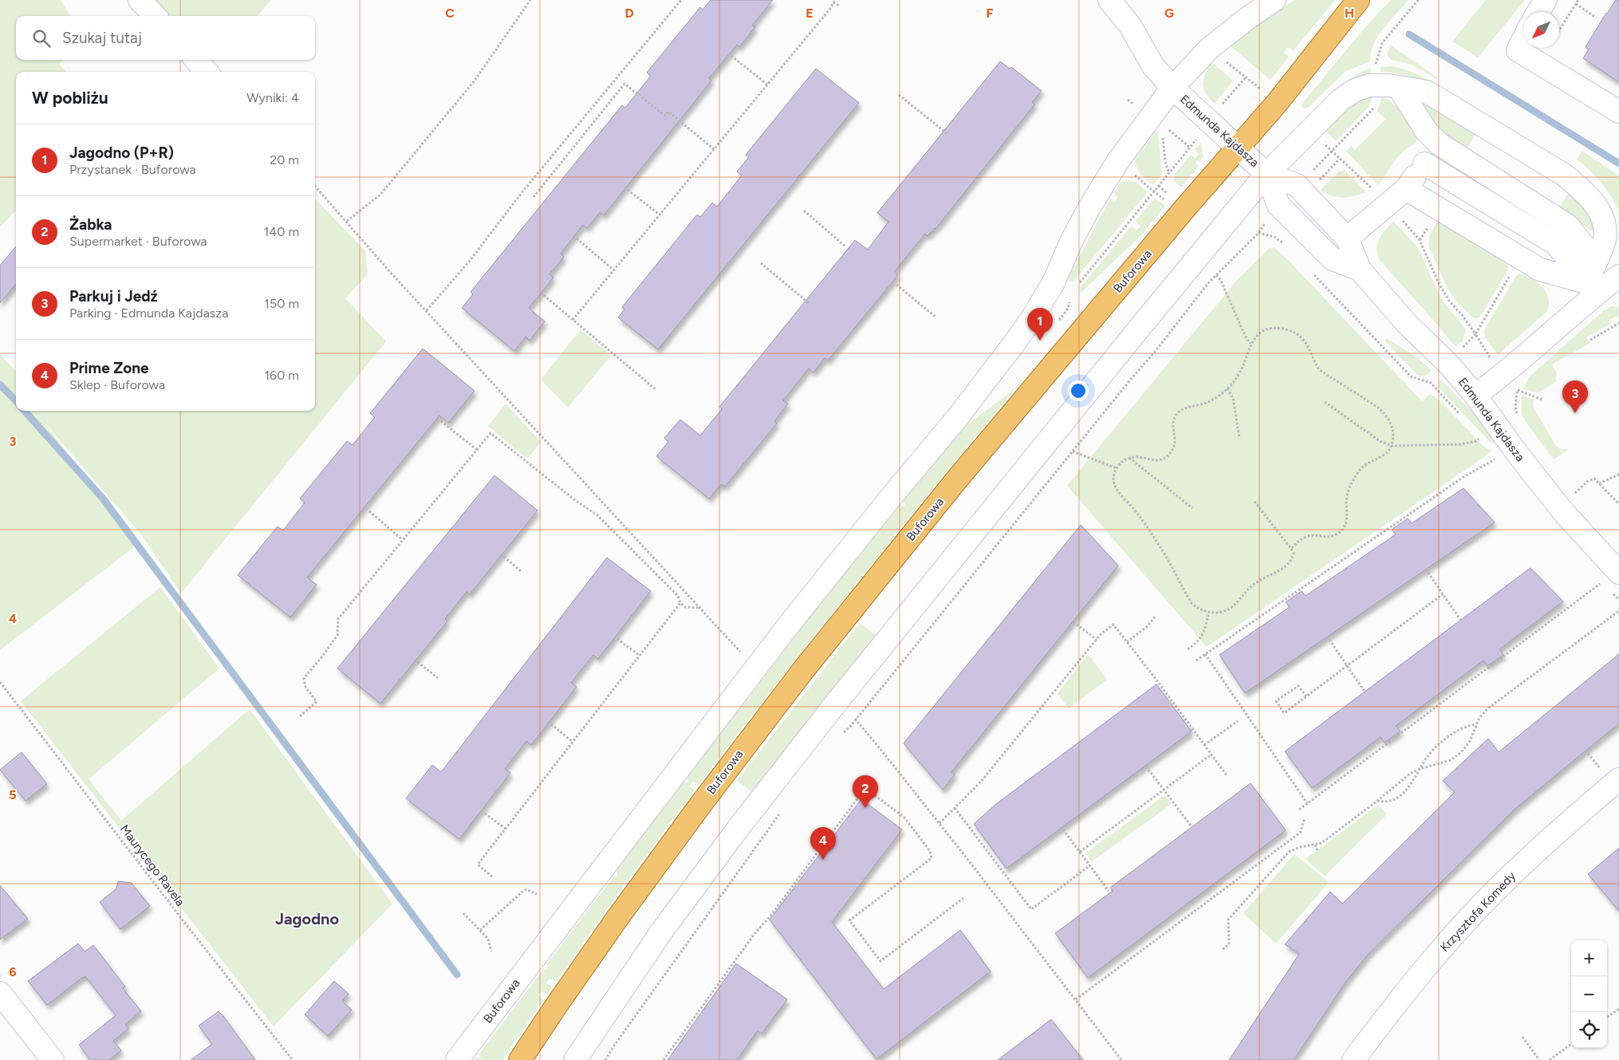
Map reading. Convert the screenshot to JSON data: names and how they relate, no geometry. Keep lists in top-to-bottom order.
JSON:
{
  "streets": {
    "main road": ["Buforowa"],
    "street": ["Edmunda Kajdasza", "Krzysztofa Komedy"],
    "path": ["Maurycego Ravela"]
  },
  "crossings": [
    ["Edmunda Kajdasza", "Buforowa"]
  ],
  "districts": ["Jagodno"],
  "north": "bottom left",
  "page": {
    "search": "Szukaj tutaj",
    "heading": ["W pobliżu", "Wyniki: 4"],
    "list": [
      {
        "mark": "1",
        "name": "Jagodno (P+R)",
        "note": "Przystanek · Buforowa",
        "value": "20 m"
      },
      {
        "mark": "2",
        "name": "Żabka",
        "note": "Supermarket · Buforowa",
        "value": "140 m"
      },
      {
        "mark": "3",
        "name": "Parkuj i Jedź",
        "note": "Parking · Edmunda Kajdasza",
        "value": "150 m"
      },
      {
        "mark": "4",
        "name": "Prime Zone",
        "note": "Sklep · Buforowa",
        "value": "160 m"
      }
    ],
    "pins": [
      "1",
      "3",
      "2",
      "4"
    ],
    "map_buttons": ["+", "−"]
  },
  "grid": {
    "columns": [
      "C",
      "D",
      "E",
      "F",
      "G",
      "H"
    ],
    "rows": [
      "3",
      "4",
      "5",
      "6"
    ]
  }
}
